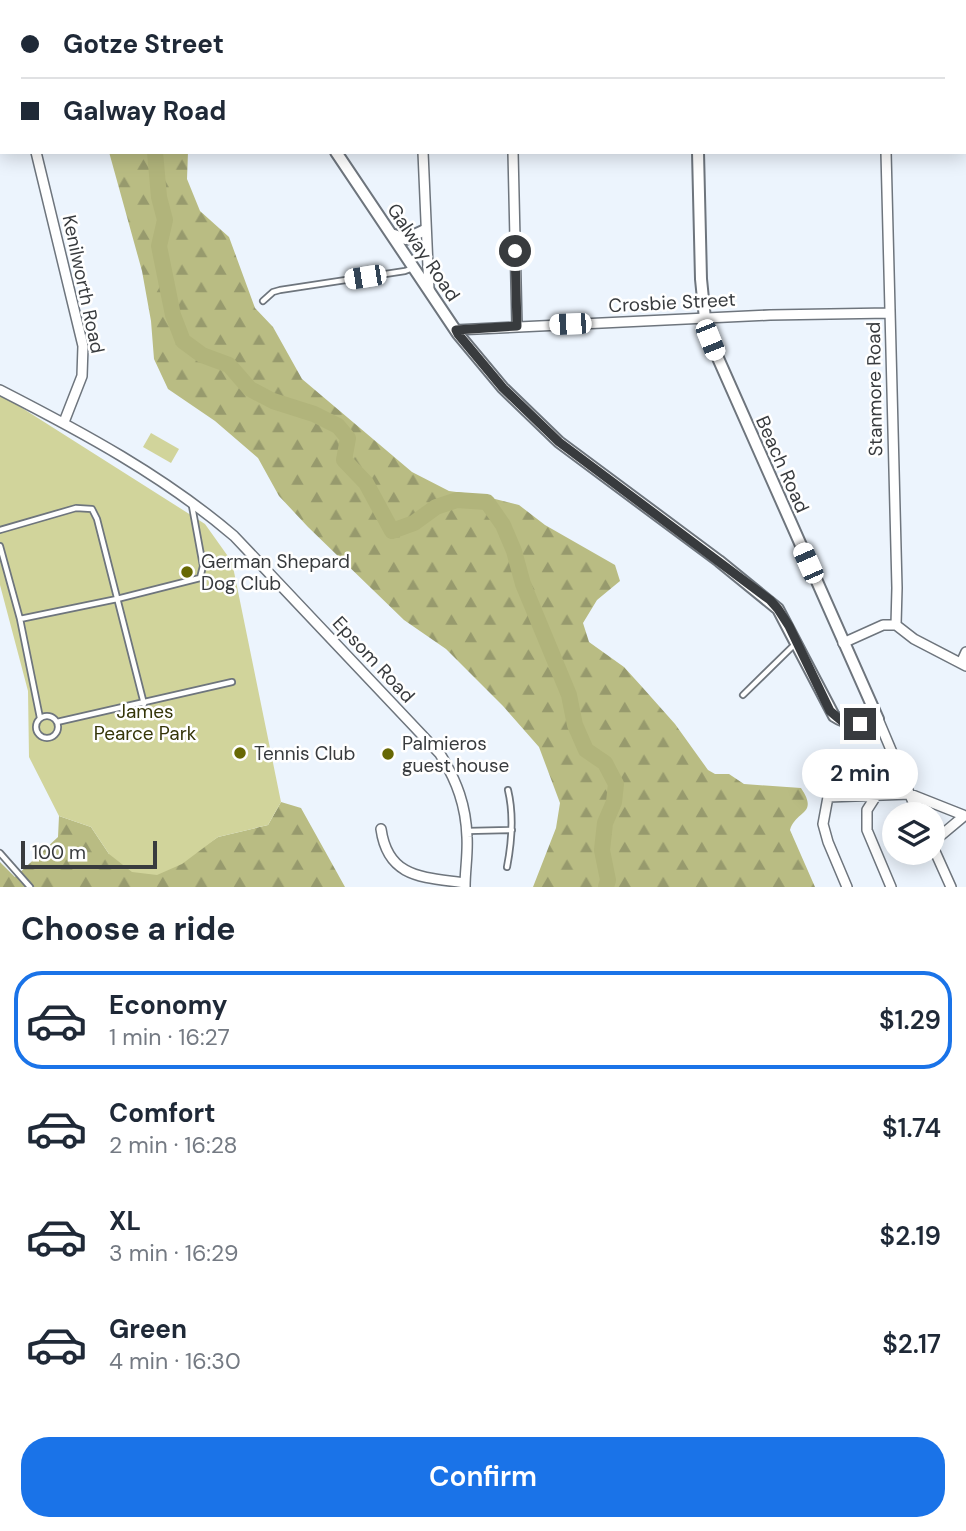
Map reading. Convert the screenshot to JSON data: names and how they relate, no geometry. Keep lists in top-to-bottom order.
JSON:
{
  "streets": {
    "street": [
      "Galway Road",
      "Kenilworth Road",
      "Crosbie Street",
      "Stanmore Road",
      "Beach Road",
      "Epsom Road"
    ]
  },
  "crossings": [
    ["Galway Road", "Crosbie Street"],
    ["Galway Road", "Beach Road"],
    ["Kenilworth Road", "Epsom Road"],
    ["Crosbie Street", "Stanmore Road"],
    ["Crosbie Street", "Beach Road"]
  ],
  "parks": ["James Pearce Park"],
  "places": ["German Shepard Dog Club", "Tennis Club", "Palmieros guest house"],
  "scale_bar": "100 m",
  "page": {
    "banner": ["Gotze Street", "Galway Road"],
    "bubble": "2 min",
    "scale": "100 m",
    "heading": "Choose a ride",
    "list": [
      {
        "name": "Economy",
        "note": "1 min · 16:27",
        "value": "$1.29"
      },
      {
        "name": "Comfort",
        "note": "2 min · 16:28",
        "value": "$1.74"
      },
      {
        "name": "XL",
        "note": "3 min · 16:29",
        "value": "$2.19"
      },
      {
        "name": "Green",
        "note": "4 min · 16:30",
        "value": "$2.17"
      }
    ],
    "buttons": "Confirm"
  }
}
